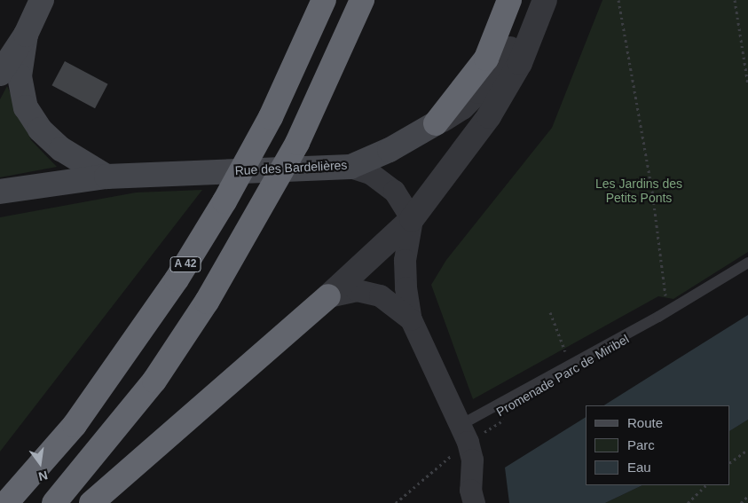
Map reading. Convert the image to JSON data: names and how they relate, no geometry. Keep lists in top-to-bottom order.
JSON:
{
  "streets": {
    "highway": ["A 42"],
    "main road": ["Rue des Bardelières"],
    "path": ["Promenade Parc de Miribel"]
  },
  "parks": ["Les Jardins des Petits Ponts"],
  "legend": ["Route", "Parc", "Eau"],
  "north": "bottom"
}
